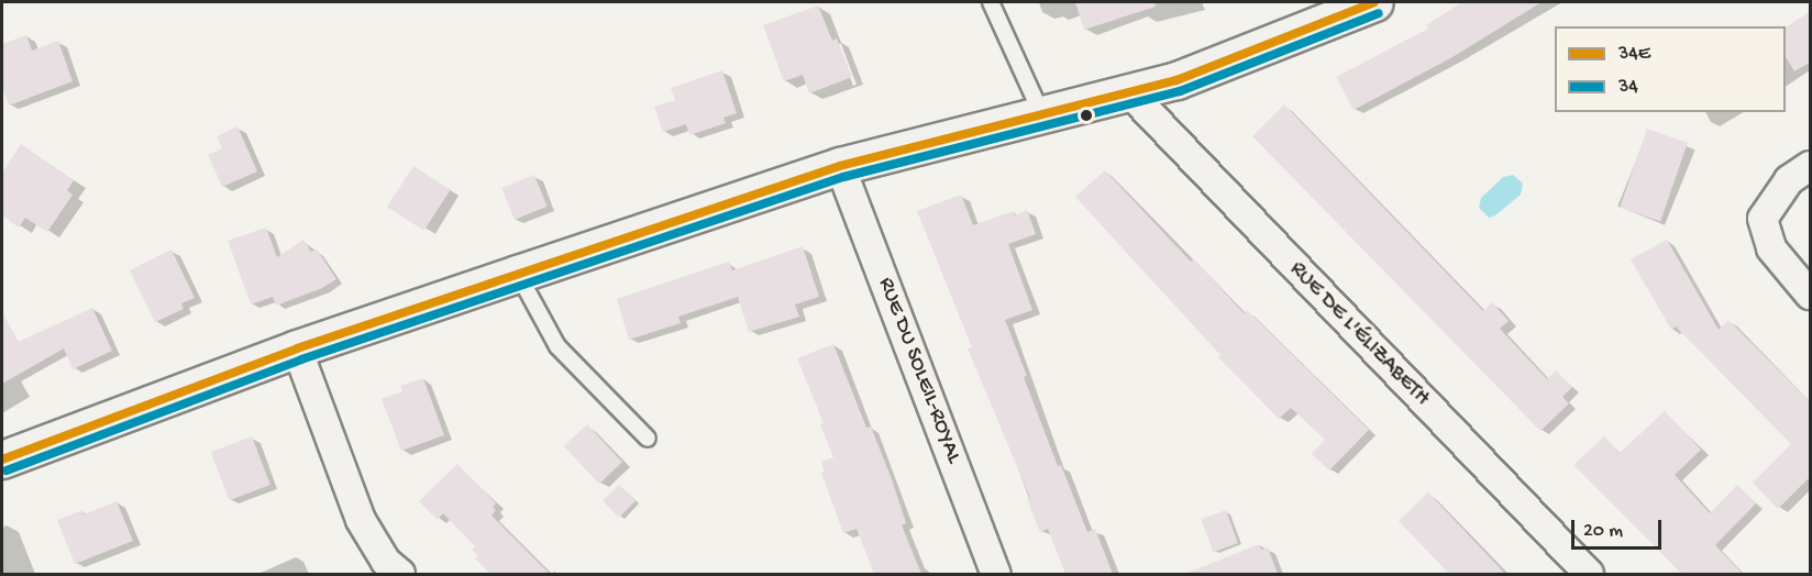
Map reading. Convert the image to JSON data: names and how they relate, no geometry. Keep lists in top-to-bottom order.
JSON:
{
  "streets": {
    "street": ["RUE DE L'ÉLIZABETH", "RUE DU SOLEIL-ROYAL"]
  },
  "lines": ["transit line 34E", "transit line 34"],
  "legend": ["34E", "34"],
  "scale_bar": "20 m"
}
